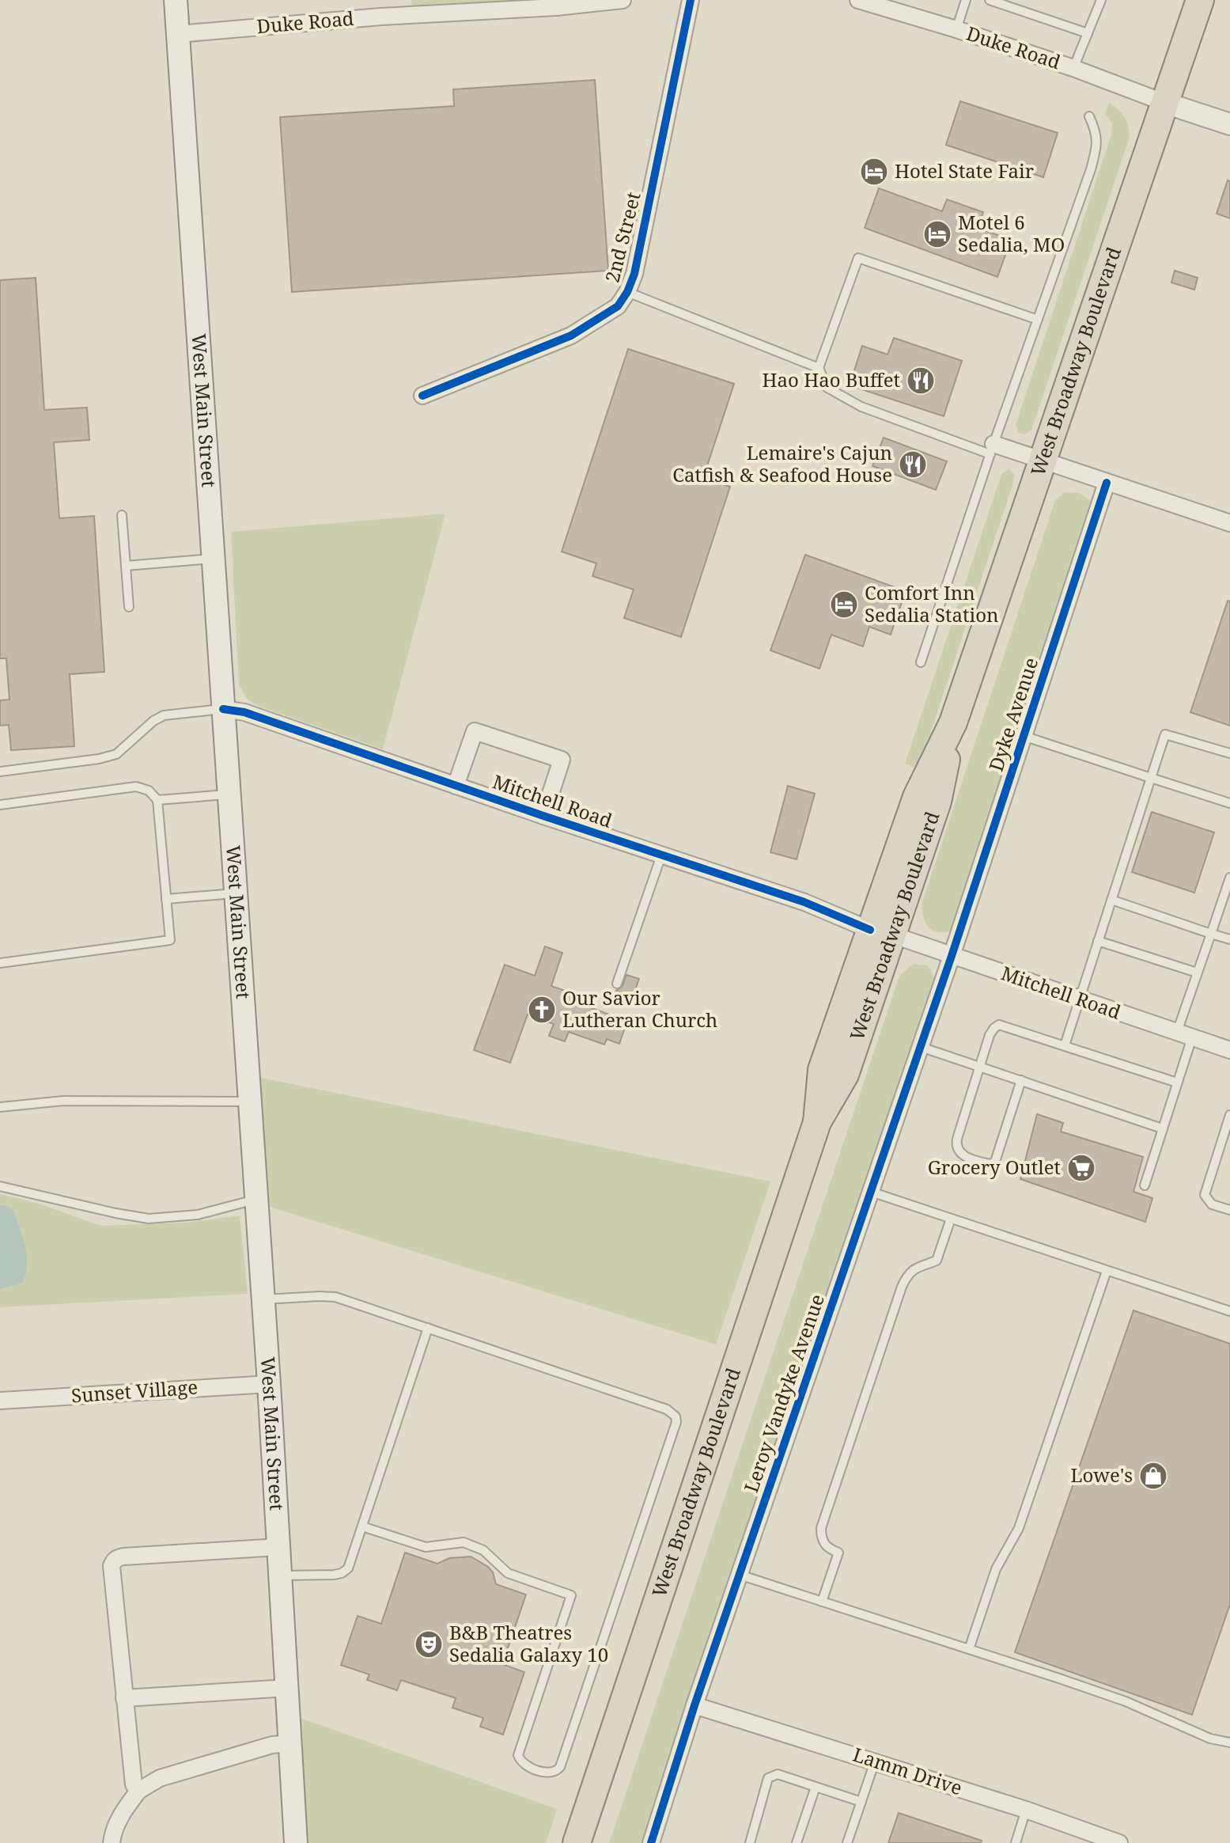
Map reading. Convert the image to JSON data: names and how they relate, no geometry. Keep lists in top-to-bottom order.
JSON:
{
  "streets": {
    "highway": ["West Broadway Boulevard"],
    "main road": ["West Main Street"],
    "street": [
      "Duke Road",
      "2nd Street",
      "Dyke Avenue",
      "Mitchell Road",
      "Sunset Village",
      "Leroy Vandyke Avenue",
      "Lamm Drive"
    ]
  },
  "crossings": [
    ["Duke Road", "West Broadway Boulevard"],
    ["Duke Road", "West Main Street"],
    ["West Broadway Boulevard", "Mitchell Road"],
    ["West Main Street", "Mitchell Road"],
    ["West Main Street", "Sunset Village"],
    ["Dyke Avenue", "Mitchell Road"],
    ["Dyke Avenue", "Leroy Vandyke Avenue"],
    ["Mitchell Road", "Leroy Vandyke Avenue"],
    ["Leroy Vandyke Avenue", "Lamm Drive"]
  ],
  "places": {
    "hotel": ["Hotel State Fair", "Motel 6 Sedalia, MO", "Comfort Inn Sedalia Station"],
    "restaurant": ["Hao Hao Buffet", "Lemaire's Cajun Catfish & Seafood House"],
    "church": ["Our Savior Lutheran Church"],
    "supermarket": ["Grocery Outlet"],
    "shop": ["Lowe's"],
    "theatre": ["B&B Theatres Sedalia Galaxy 10"]
  }
}
